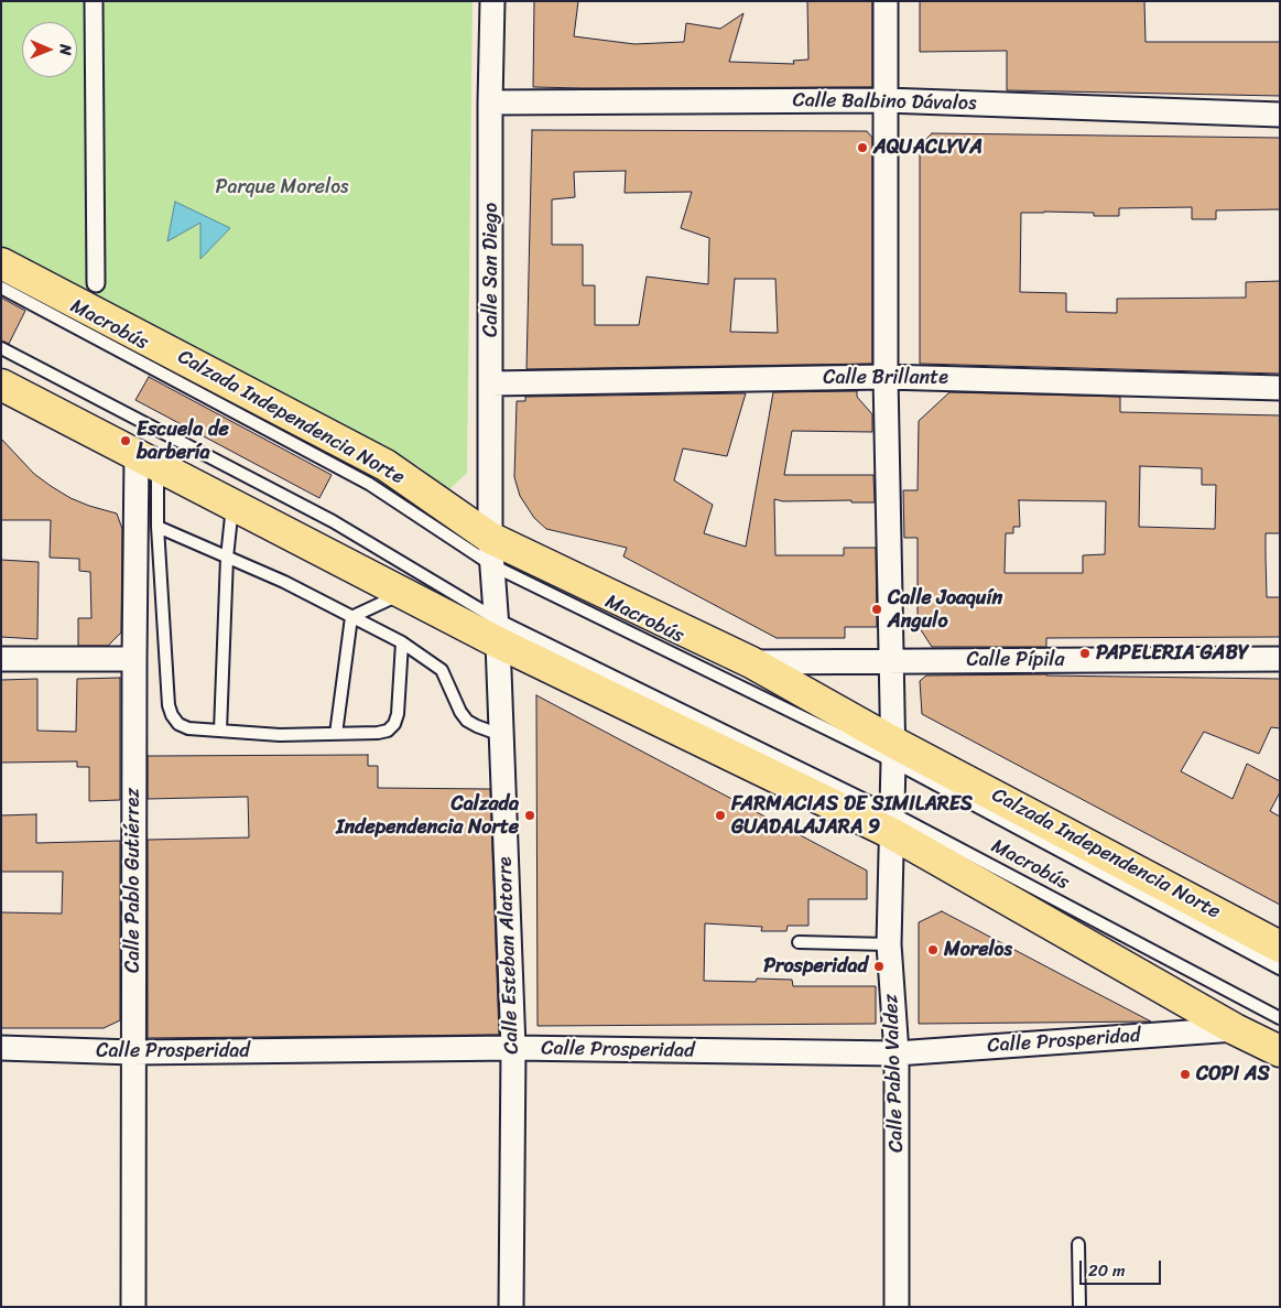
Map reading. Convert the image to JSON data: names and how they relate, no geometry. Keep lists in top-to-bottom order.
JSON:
{
  "streets": {
    "main road": ["Calzada Independencia Norte"],
    "street": [
      "Calle Balbino Dávalos",
      "Calle San Diego",
      "Calle Brillante",
      "Calle Pípila",
      "Calle Pablo Gutiérrez",
      "Calle Esteban Alatorre",
      "Calle Prosperidad",
      "Calle Pablo Valdez"
    ],
    "lane": ["Macrobús"]
  },
  "crossings": [
    ["Calle Balbino Dávalos", "Calle San Diego"],
    ["Calle San Diego", "Macrobús"],
    ["Calle San Diego", "Calle Brillante"],
    ["Calle San Diego", "Calzada Independencia Norte"],
    ["Calle San Diego", "Calle Esteban Alatorre"],
    ["Macrobús", "Calzada Independencia Norte"],
    ["Macrobús", "Calle Esteban Alatorre"],
    ["Macrobús", "Calle Pablo Valdez"],
    ["Calzada Independencia Norte", "Calle Pípila"],
    ["Calzada Independencia Norte", "Calle Esteban Alatorre"],
    ["Calzada Independencia Norte", "Calle Pablo Valdez"],
    ["Calle Pablo Gutiérrez", "Calle Prosperidad"],
    ["Calle Esteban Alatorre", "Calle Prosperidad"],
    ["Calle Prosperidad", "Calle Pablo Valdez"]
  ],
  "parks": ["Parque Morelos"],
  "places": [
    "AQUACLYVA",
    "Escuela de barbería",
    "Calle Joaquín Angulo",
    "PAPELERIA GABY",
    "Calzada Independencia Norte",
    "FARMACIAS DE SIMILARES GUADALAJARA 9",
    "Morelos",
    "Prosperidad",
    "COPI AS"
  ],
  "scale_bar": "20 m",
  "north": "right"
}
